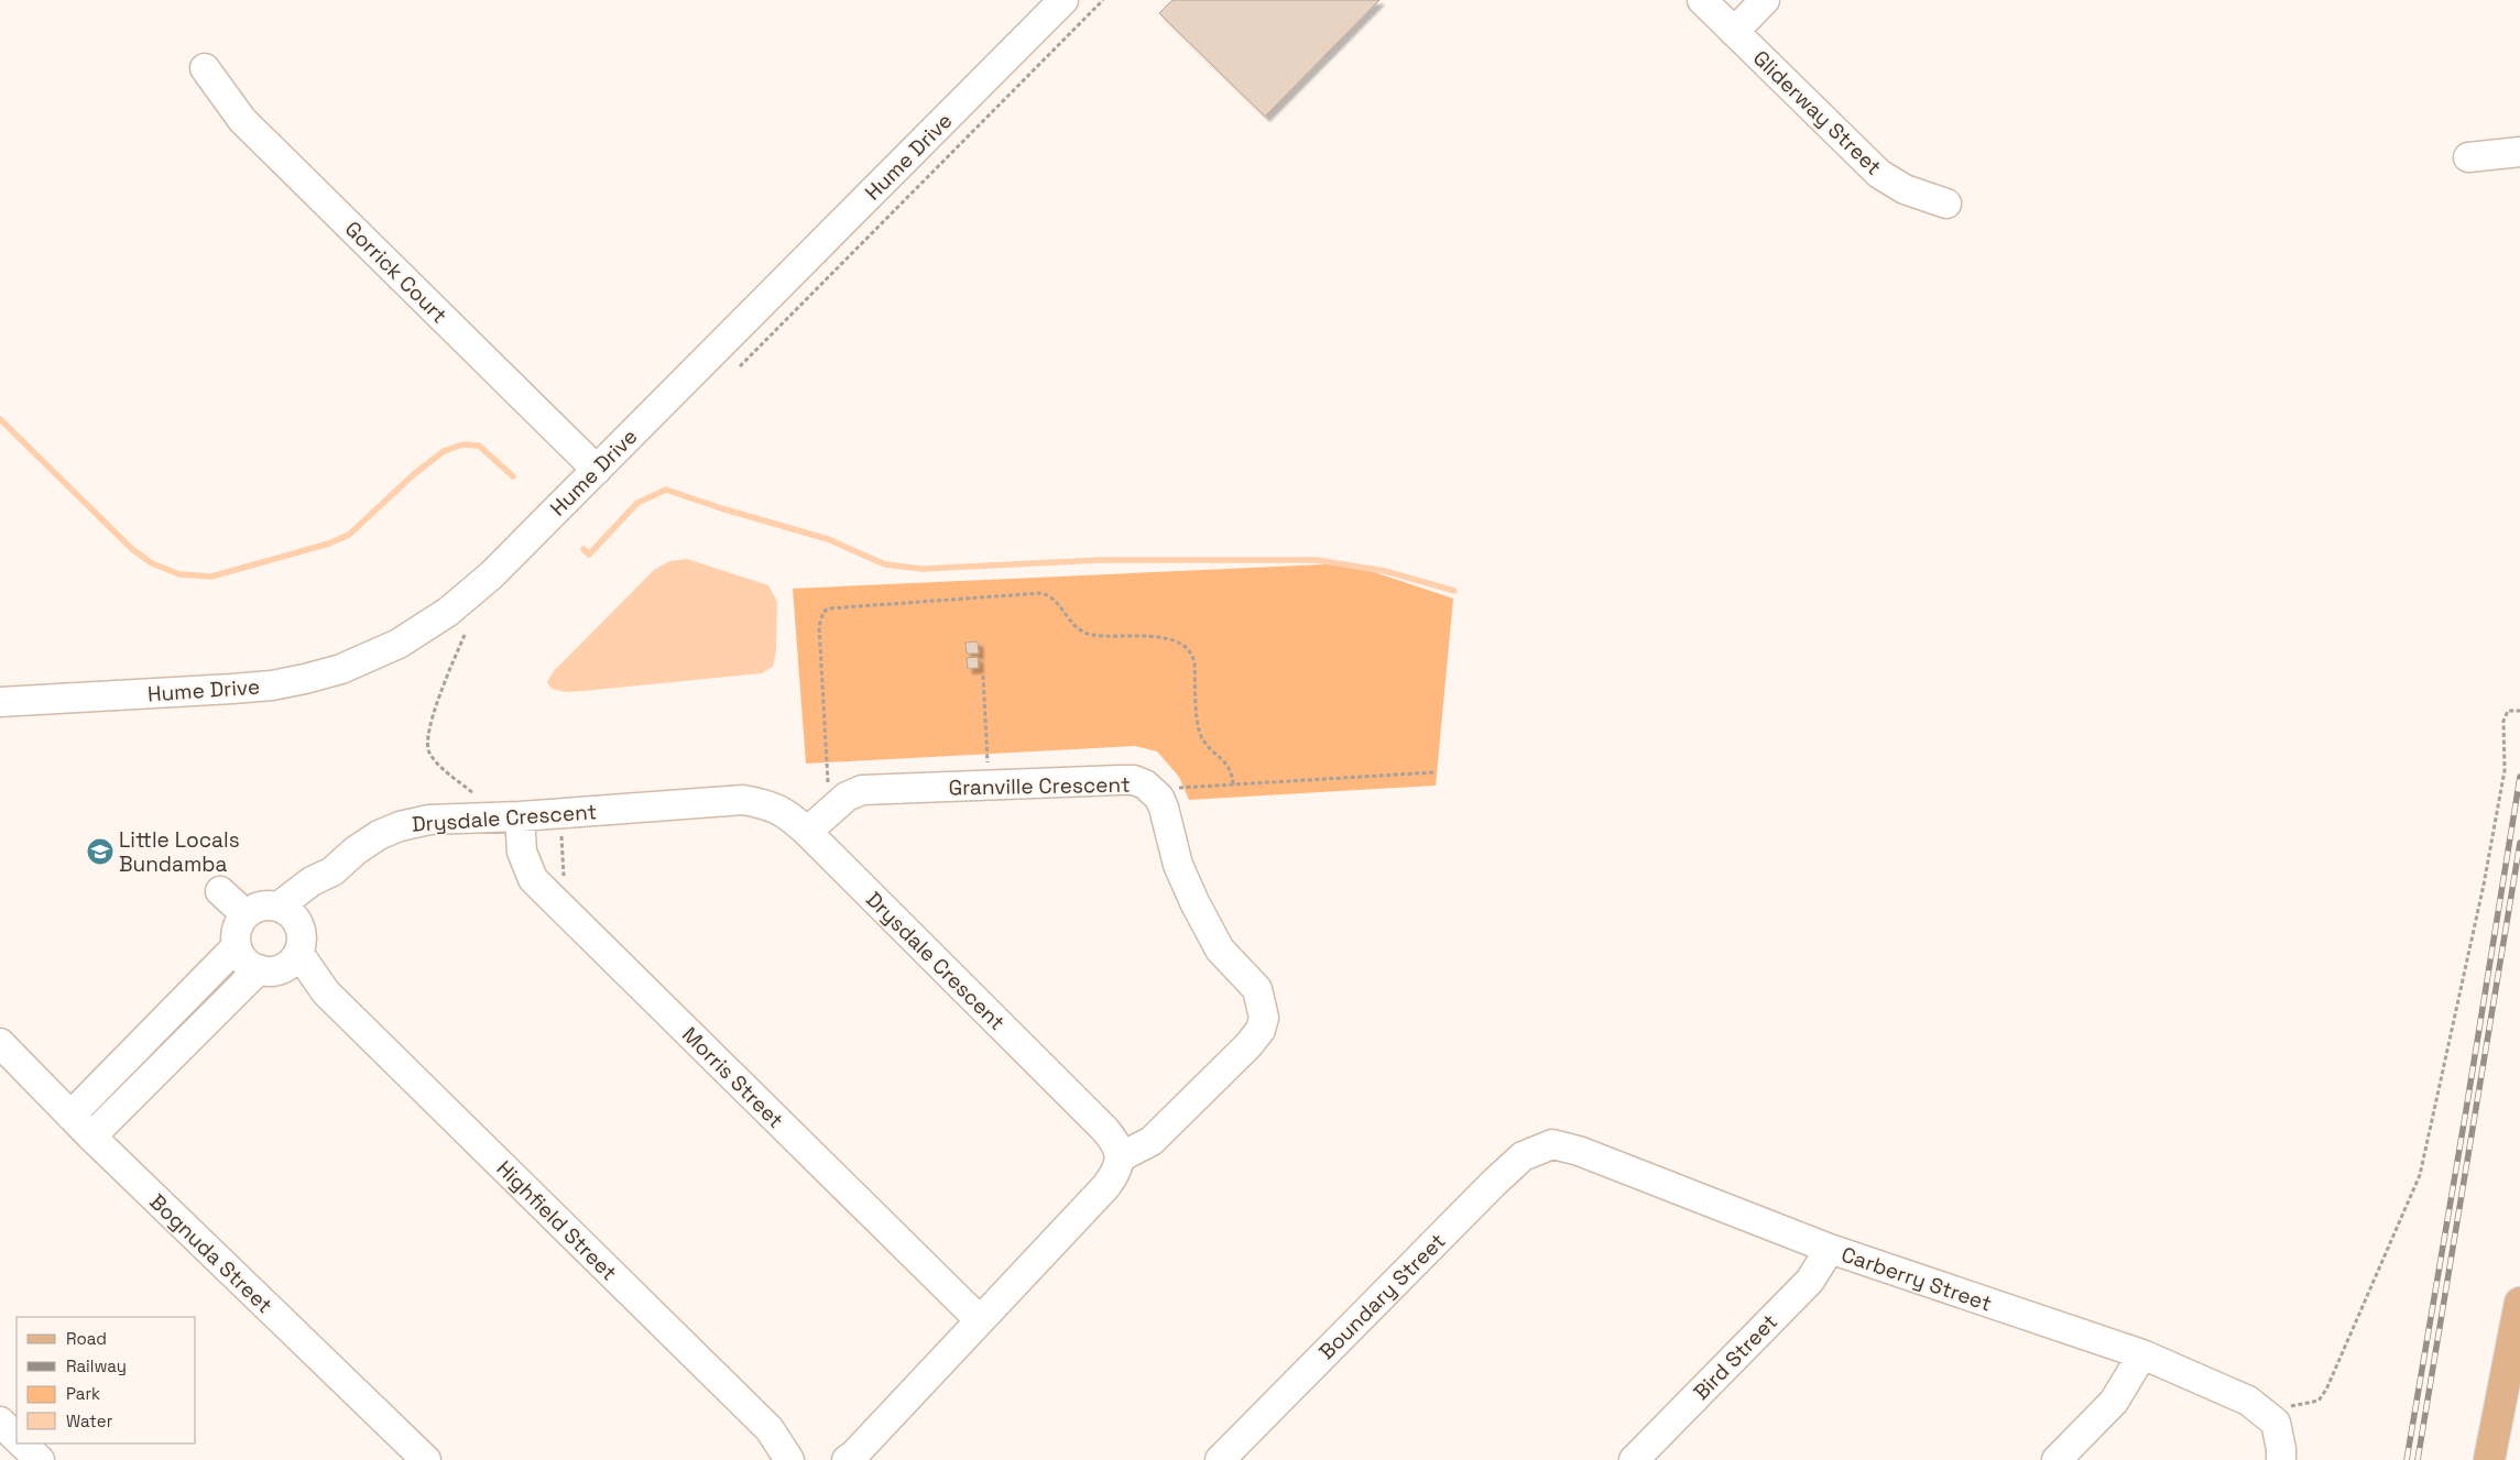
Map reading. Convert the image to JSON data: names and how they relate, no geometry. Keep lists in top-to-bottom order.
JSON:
{
  "streets": {
    "street": [
      "Gliderway Street",
      "Hume Drive",
      "Gorrick Court",
      "Granville Crescent",
      "Drysdale Crescent",
      "Morris Street",
      "Highfield Street",
      "Bognuda Street",
      "Carberry Street",
      "Boundary Street",
      "Bird Street"
    ]
  },
  "crossings": [
    ["Hume Drive", "Gorrick Court"],
    ["Granville Crescent", "Drysdale Crescent"],
    ["Drysdale Crescent", "Morris Street"],
    ["Drysdale Crescent", "Highfield Street"],
    ["Drysdale Crescent", "Bognuda Street"],
    ["Carberry Street", "Boundary Street"],
    ["Carberry Street", "Bird Street"]
  ],
  "places": {
    "school or university": ["Little Locals Bundamba"]
  },
  "legend": [
    "Road",
    "Railway",
    "Park",
    "Water"
  ]
}
